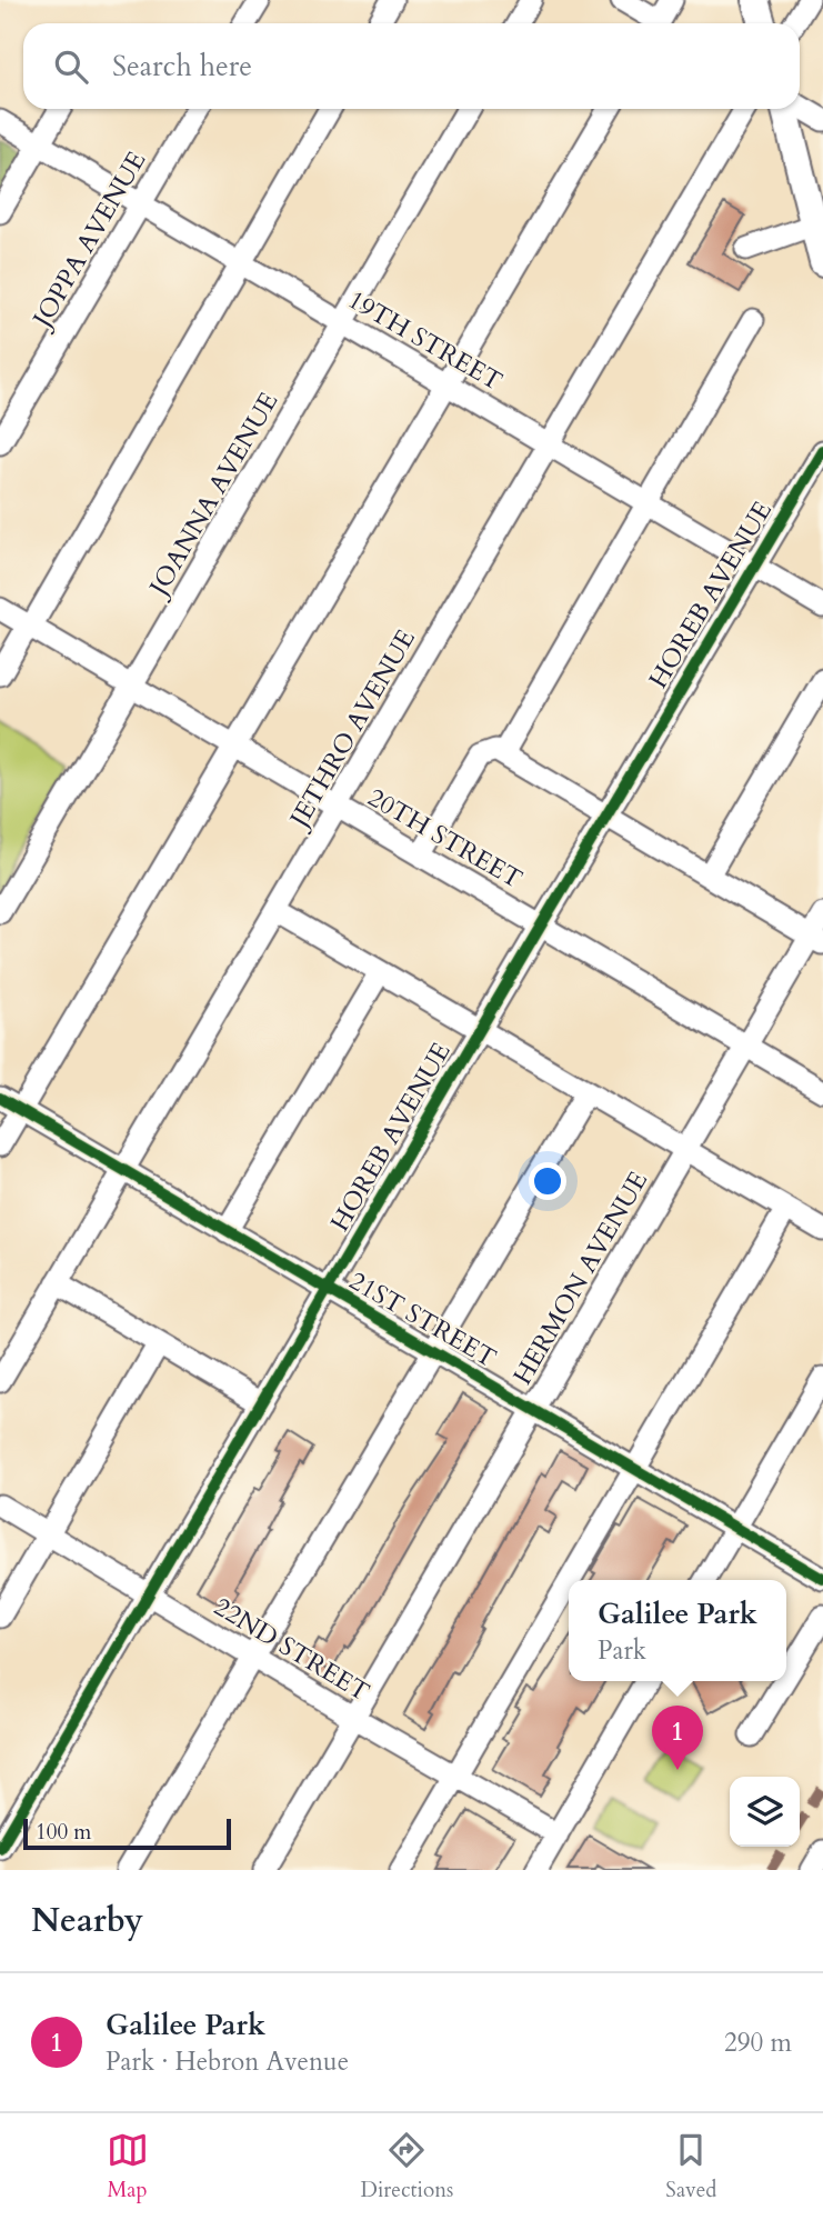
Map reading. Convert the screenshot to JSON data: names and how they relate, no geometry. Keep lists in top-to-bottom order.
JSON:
{
  "streets": {
    "street": [
      "JOPPA AVENUE",
      "19TH STREET",
      "JOANNA AVENUE",
      "HOREB AVENUE",
      "JETHRO AVENUE",
      "20TH STREET",
      "HERMON AVENUE",
      "21ST STREET",
      "22ND STREET"
    ]
  },
  "crossings": [
    ["JOPPA AVENUE", "19TH STREET"],
    ["19TH STREET", "JOANNA AVENUE"],
    ["19TH STREET", "HOREB AVENUE"],
    ["19TH STREET", "JETHRO AVENUE"],
    ["JOANNA AVENUE", "20TH STREET"],
    ["HOREB AVENUE", "20TH STREET"],
    ["HOREB AVENUE", "21ST STREET"],
    ["HOREB AVENUE", "22ND STREET"],
    ["JETHRO AVENUE", "20TH STREET"],
    ["JETHRO AVENUE", "21ST STREET"],
    ["20TH STREET", "HERMON AVENUE"],
    ["HERMON AVENUE", "21ST STREET"],
    ["HERMON AVENUE", "22ND STREET"]
  ],
  "scale_bar": "100 m",
  "page": {
    "search": "Search here",
    "popup": ["Galilee Park", "Park"],
    "pins": "1",
    "scale": "100 m",
    "heading": "Nearby",
    "list": [
      {
        "mark": "1",
        "name": "Galilee Park",
        "note": "Park · Hebron Avenue",
        "value": "290 m"
      }
    ],
    "nav": ["Map", "Directions", "Saved"]
  }
}
